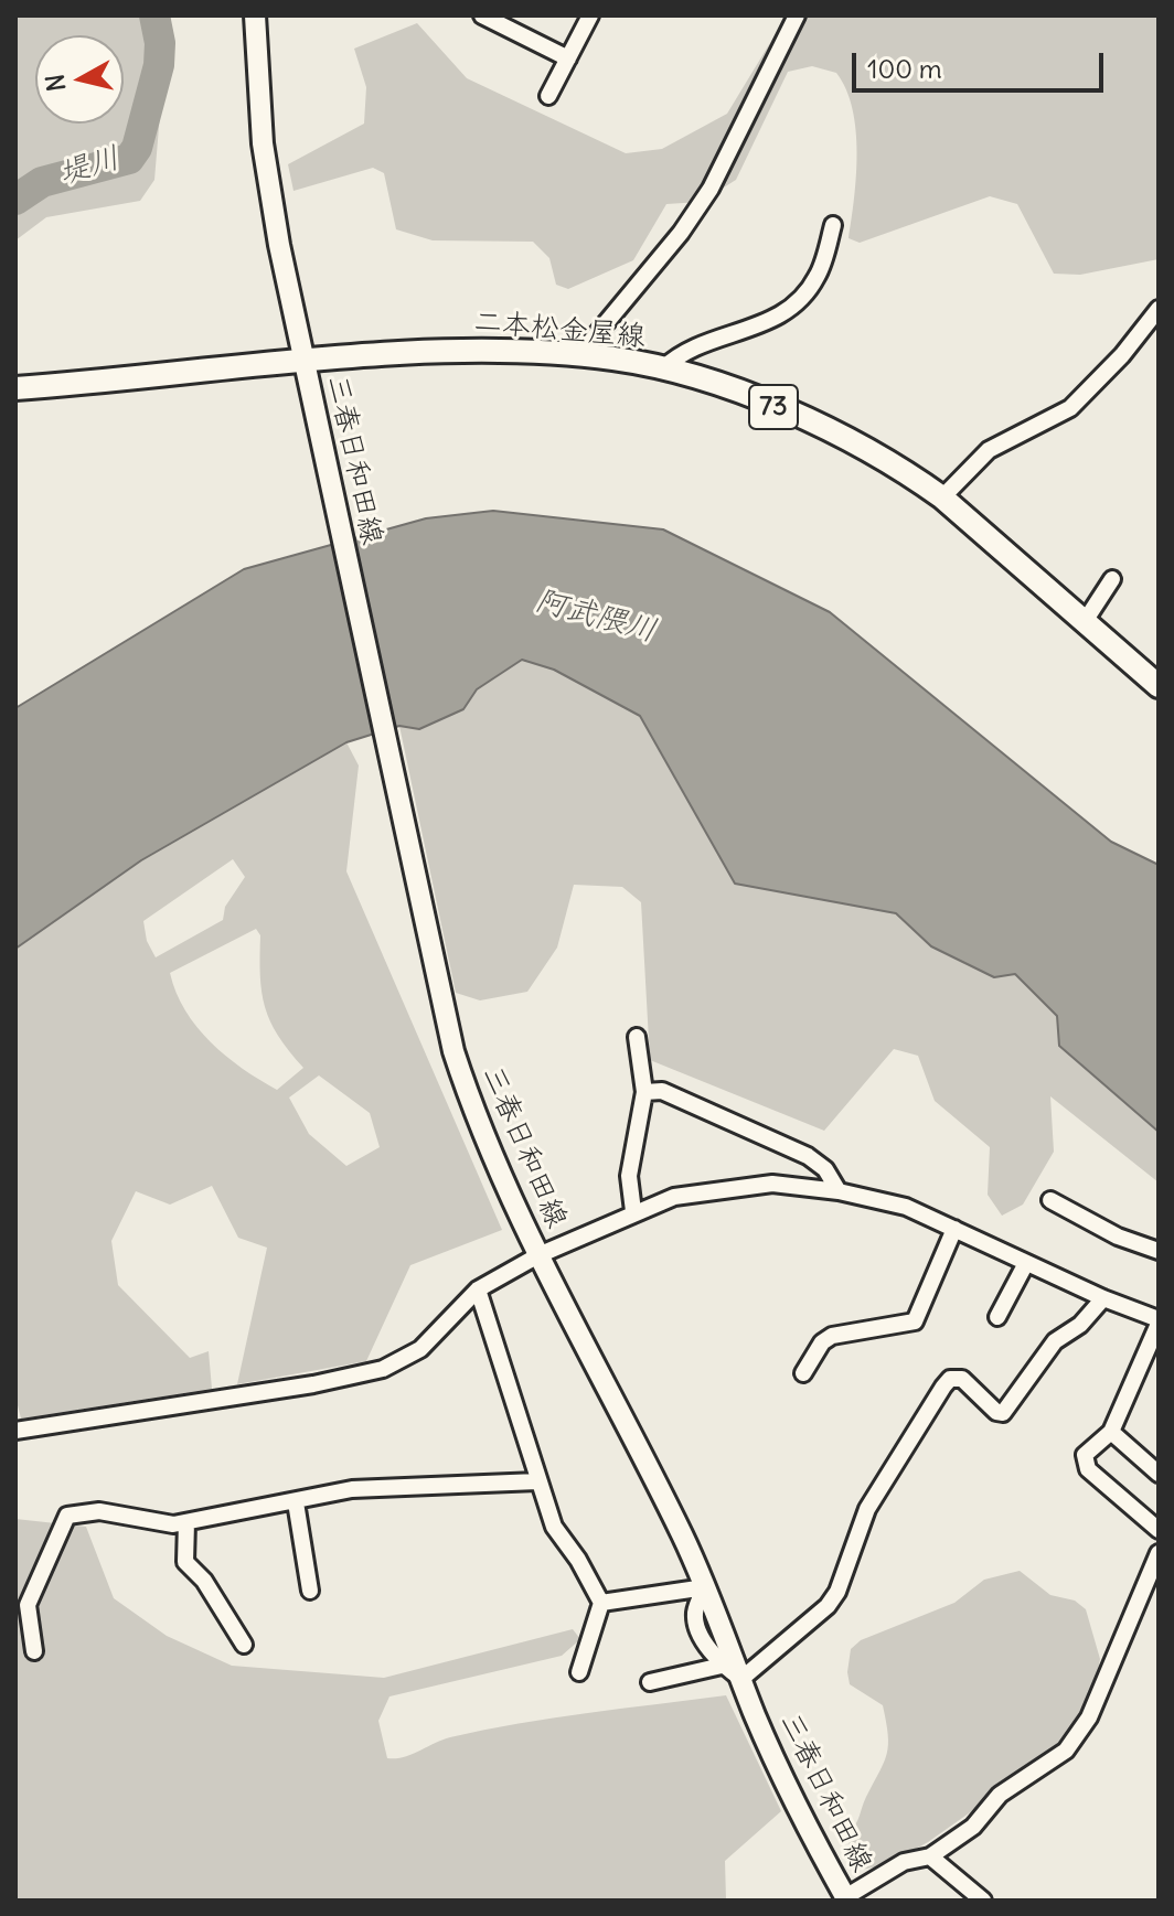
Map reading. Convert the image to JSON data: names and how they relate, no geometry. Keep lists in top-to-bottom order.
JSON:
{
  "streets": {
    "main road": ["二本松金屋線", "73", "三春日和田線"]
  },
  "crossings": [
    ["二本松金屋線", "三春日和田線"]
  ],
  "water": ["堤川", "阿武隈川"],
  "scale_bar": "100 m",
  "north": "left"
}
